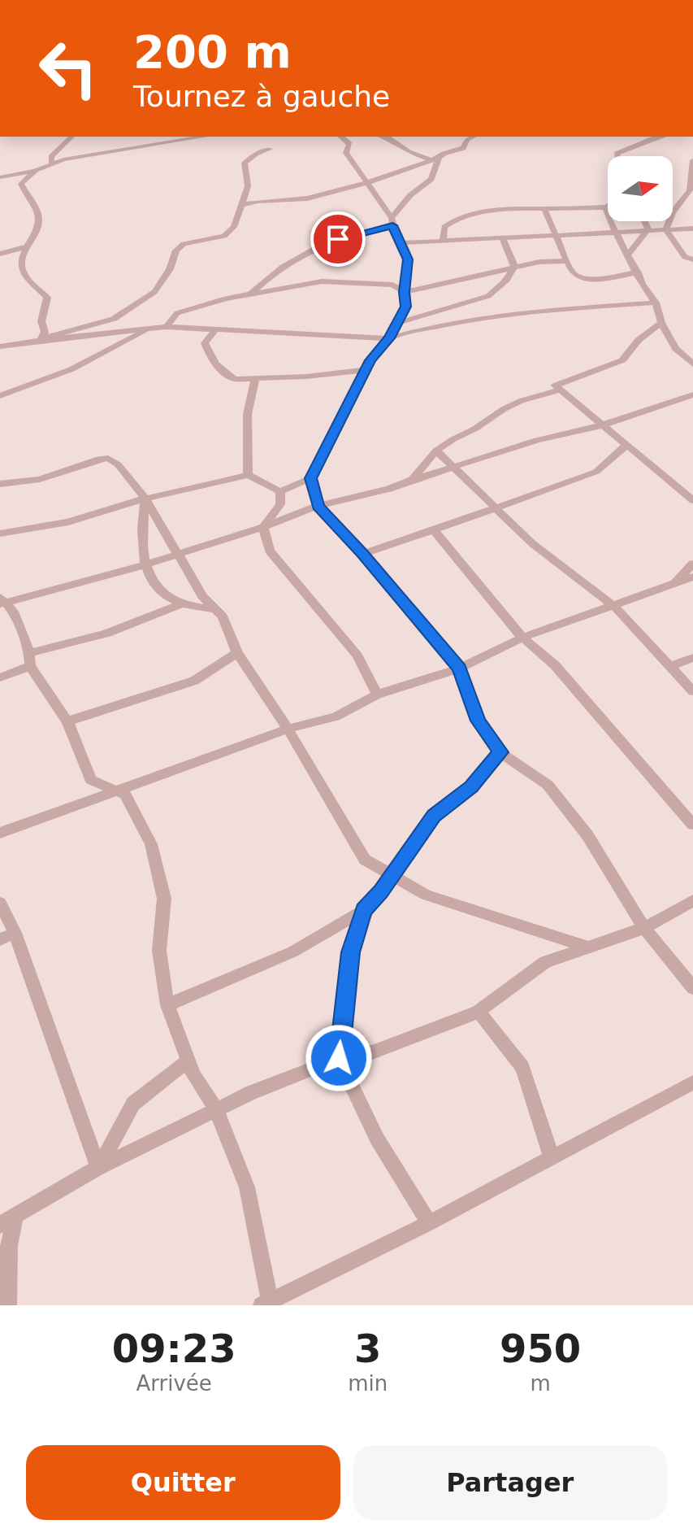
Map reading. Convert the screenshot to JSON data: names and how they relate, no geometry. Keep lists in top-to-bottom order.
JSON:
{
  "north": "right",
  "page": {
    "turn": ["200 m", "Tournez à gauche"],
    "eta": [
      "09:23",
      "Arrivée",
      "3",
      "min",
      "950",
      "m"
    ],
    "buttons": ["Quitter", "Partager"]
  }
}
